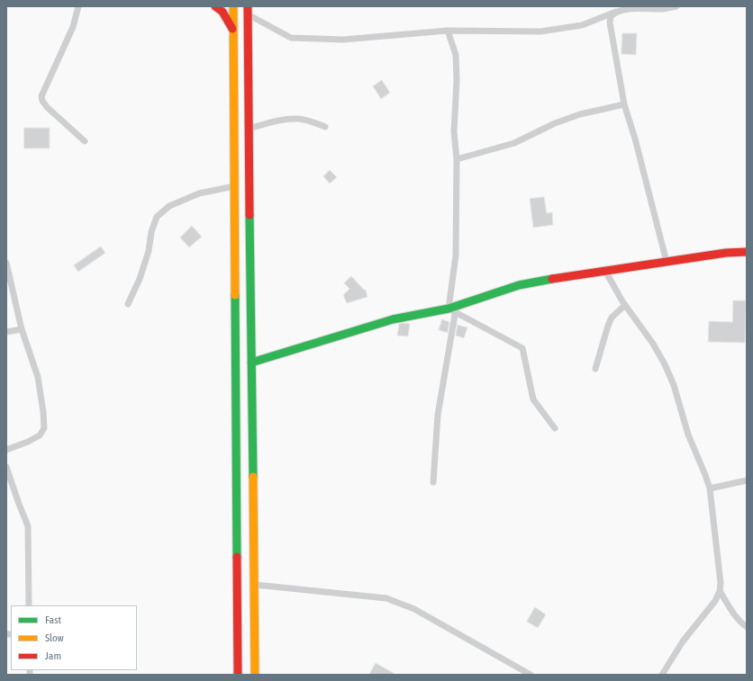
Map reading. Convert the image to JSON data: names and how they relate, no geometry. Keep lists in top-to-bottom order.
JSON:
{
  "legend": ["Fast", "Slow", "Jam"]
}
